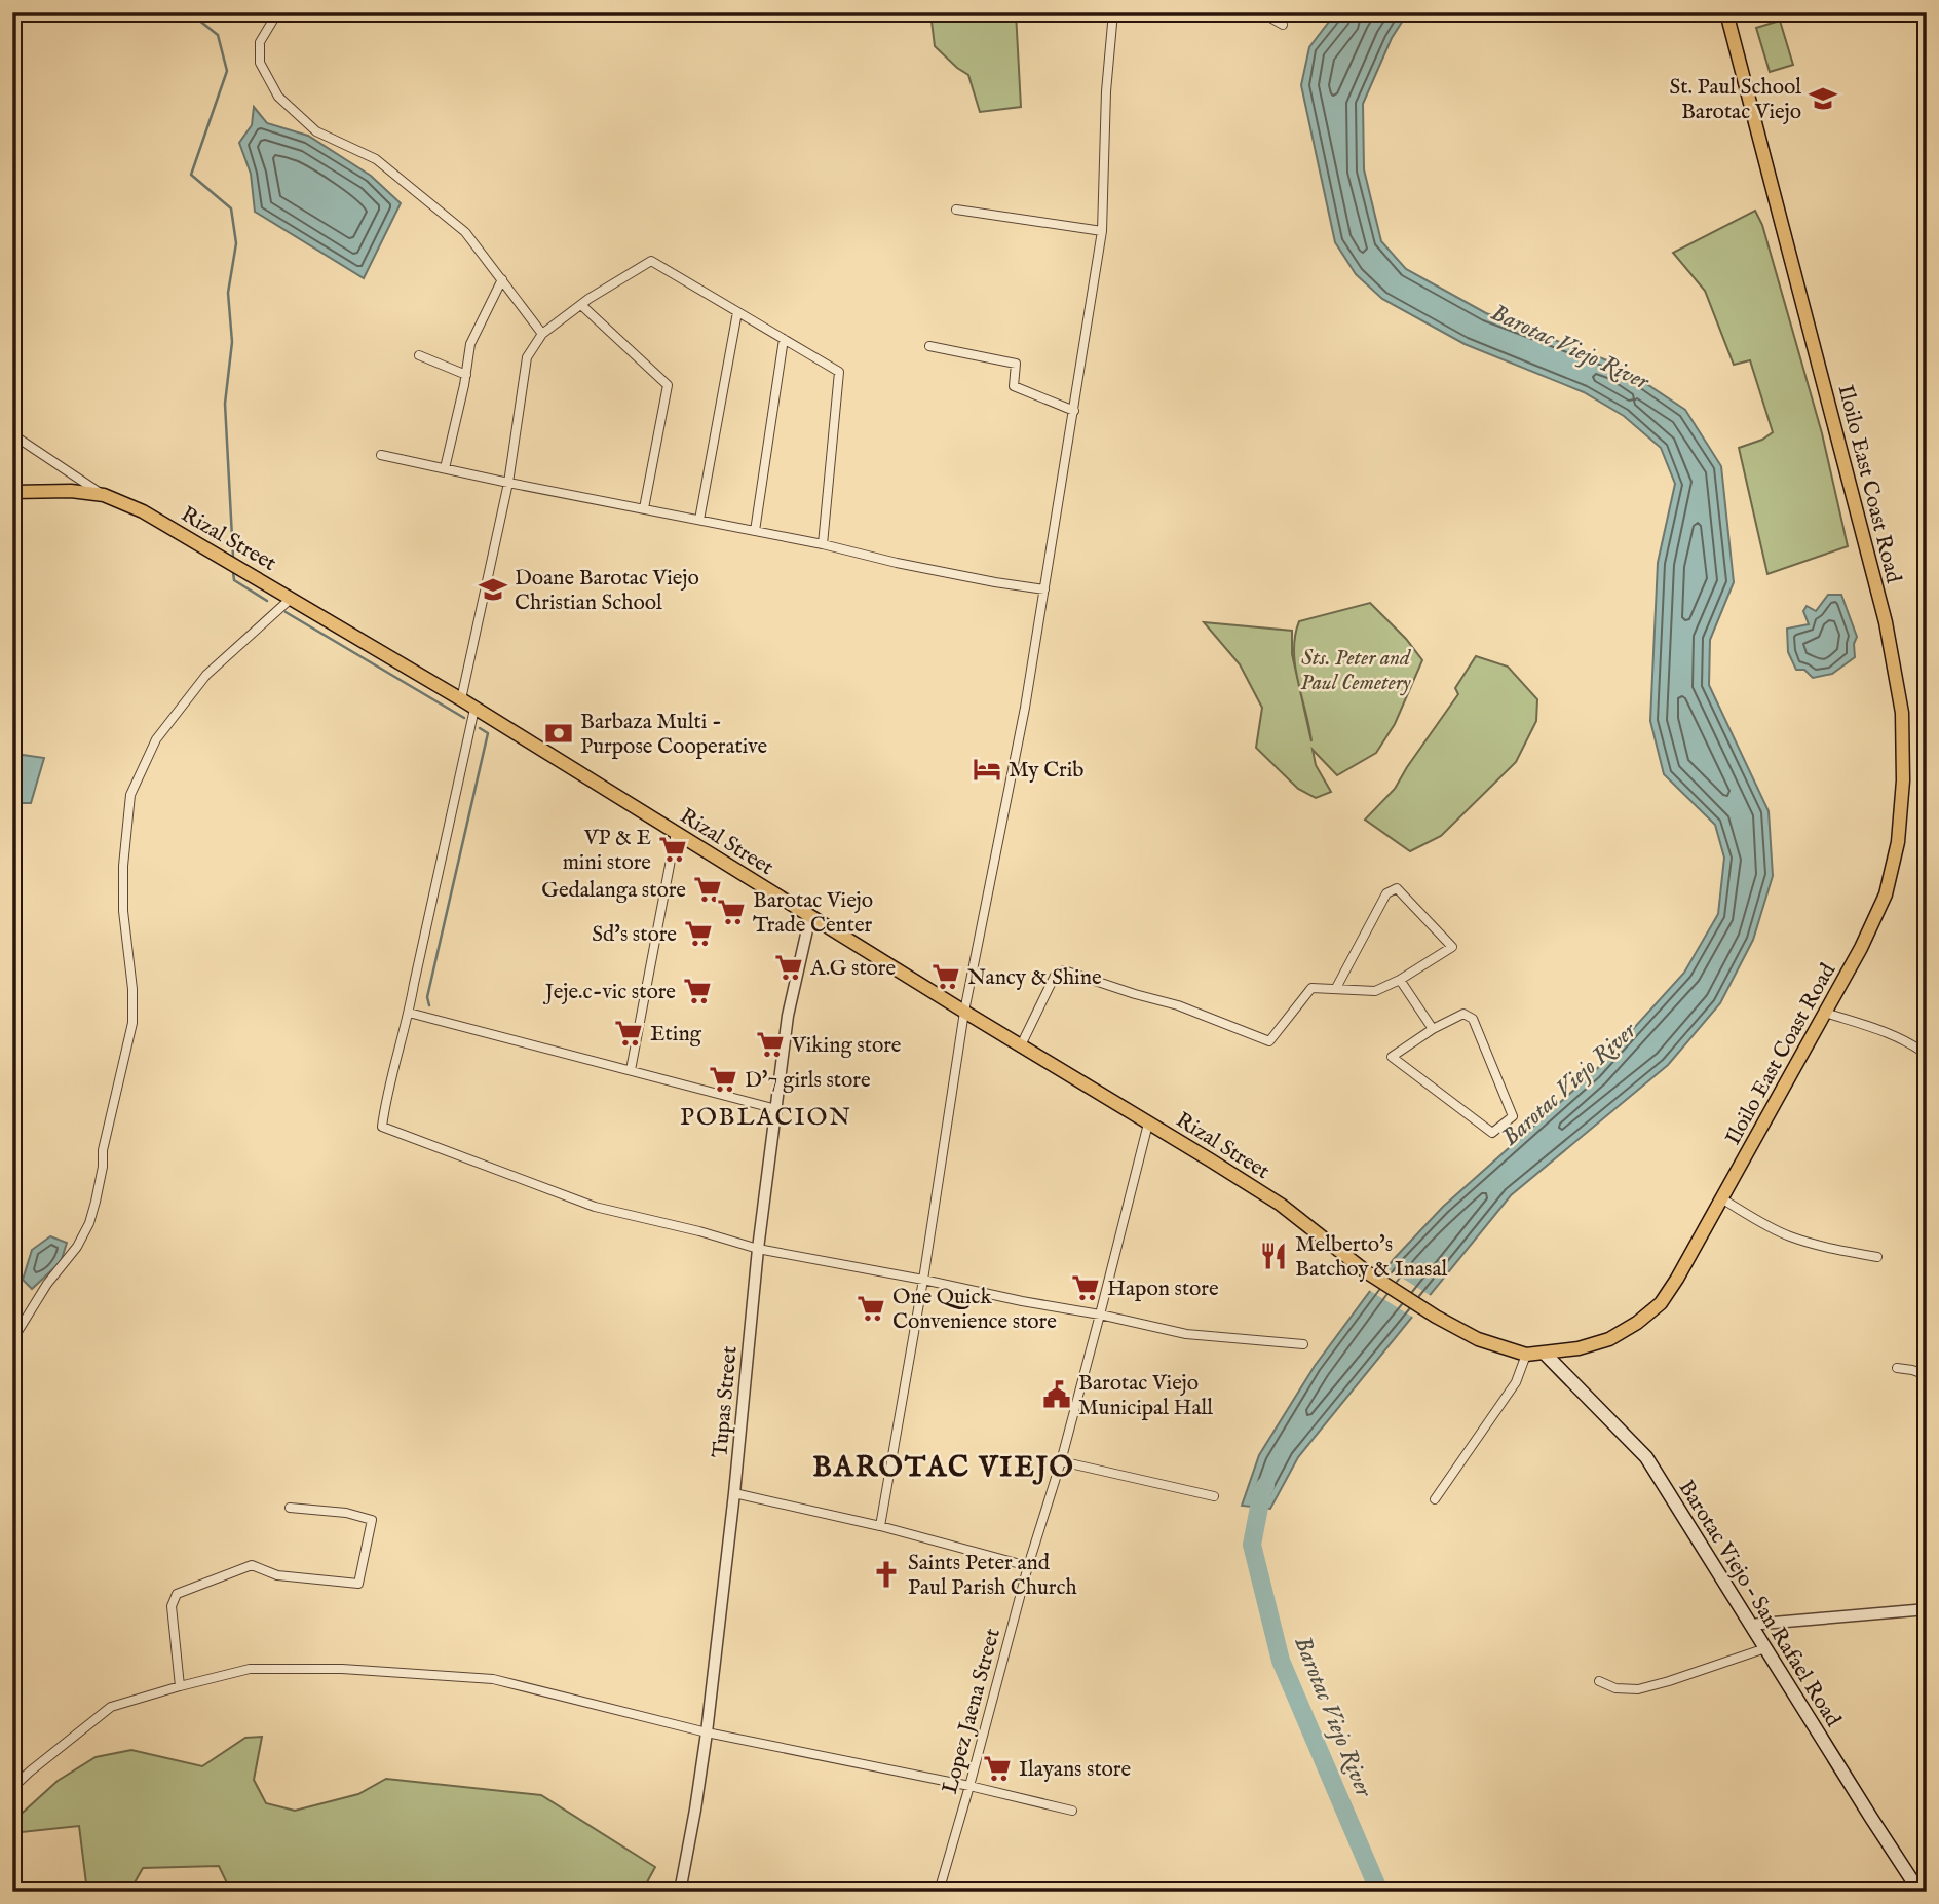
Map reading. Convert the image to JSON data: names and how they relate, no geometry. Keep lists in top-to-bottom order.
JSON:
{
  "streets": {
    "main road": ["Iloilo East Coast Road", "Rizal Street", "Barotac Viejo – San Rafael Road"],
    "street": ["Tupas Street", "Lopez Jaena Street"]
  },
  "crossings": [
    ["Iloilo East Coast Road", "Rizal Street"],
    ["Iloilo East Coast Road", "Barotac Viejo – San Rafael Road"],
    ["Rizal Street", "Tupas Street"],
    ["Rizal Street", "Barotac Viejo – San Rafael Road"],
    ["Rizal Street", "Lopez Jaena Street"]
  ],
  "districts": ["POBLACION", "BAROTAC VIEJO"],
  "water": ["Barotac Viejo River"],
  "parks": ["Sts. Peter and Paul Cemetery"],
  "places": {
    "school or university": ["St. Paul School Barotac Viejo", "Doane Barotac Viejo Christian School"],
    "bank": ["Barbaza Multi - Purpose Cooperative"],
    "hotel": ["My Crib"],
    "supermarket": [
      "VP & E mini store",
      "Gedalanga store",
      "Barotac Viejo Trade Center",
      "Sd's store",
      "A.G store",
      "Nancy & Shine",
      "Jeje.c-vic store",
      "Eting",
      "Viking store",
      "D'7 girls store",
      "Hapon store",
      "One Quick Convenience store",
      "Ilayans store"
    ],
    "restaurant": ["Melberto's Batchoy & Inasal"],
    "public building": ["Barotac Viejo Municipal Hall"],
    "church": ["Saints Peter and Paul Parish Church"]
  }
}
